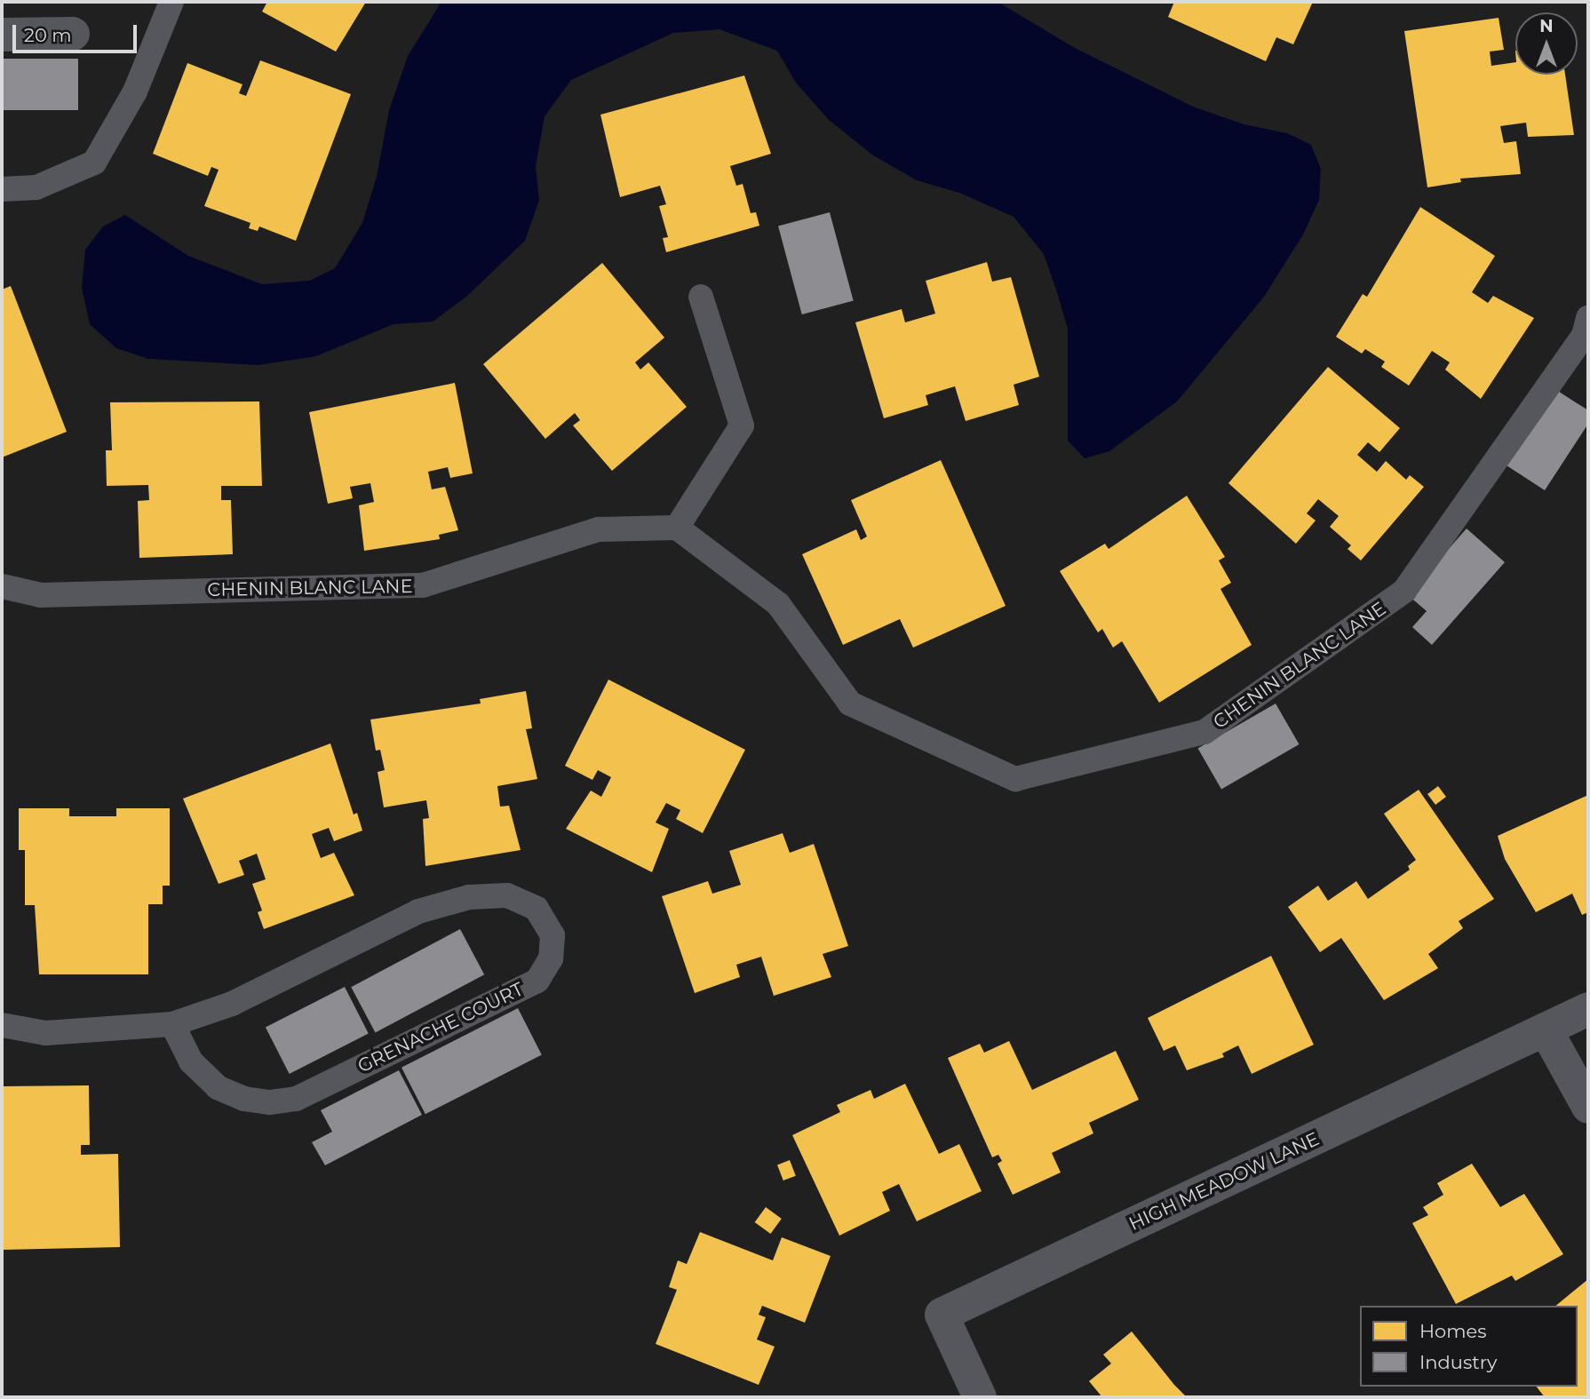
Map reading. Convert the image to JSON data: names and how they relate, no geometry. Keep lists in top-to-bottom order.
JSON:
{
  "streets": {
    "street": ["HIGH MEADOW LANE"],
    "lane": ["CHENIN BLANC LANE", "GRENACHE COURT"]
  },
  "legend": ["Homes", "Industry"],
  "scale_bar": "20 m",
  "north": "top"
}
